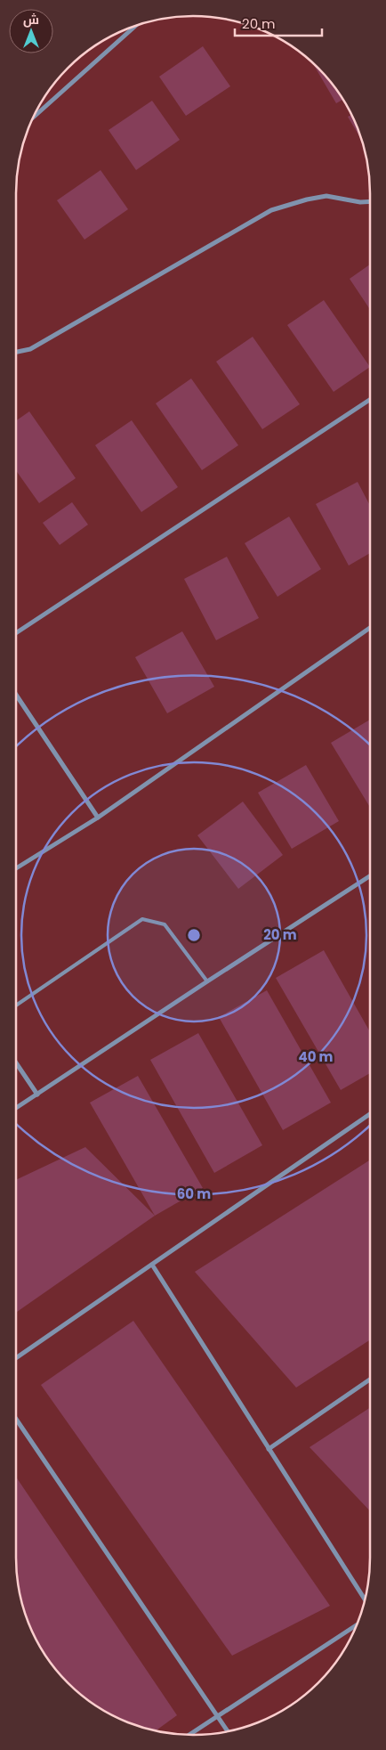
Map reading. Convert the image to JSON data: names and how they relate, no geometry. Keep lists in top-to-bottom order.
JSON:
{
  "scale_bar": "20 m",
  "north": "top",
  "rings": ["20 m", "40 m", "60 m"]
}
